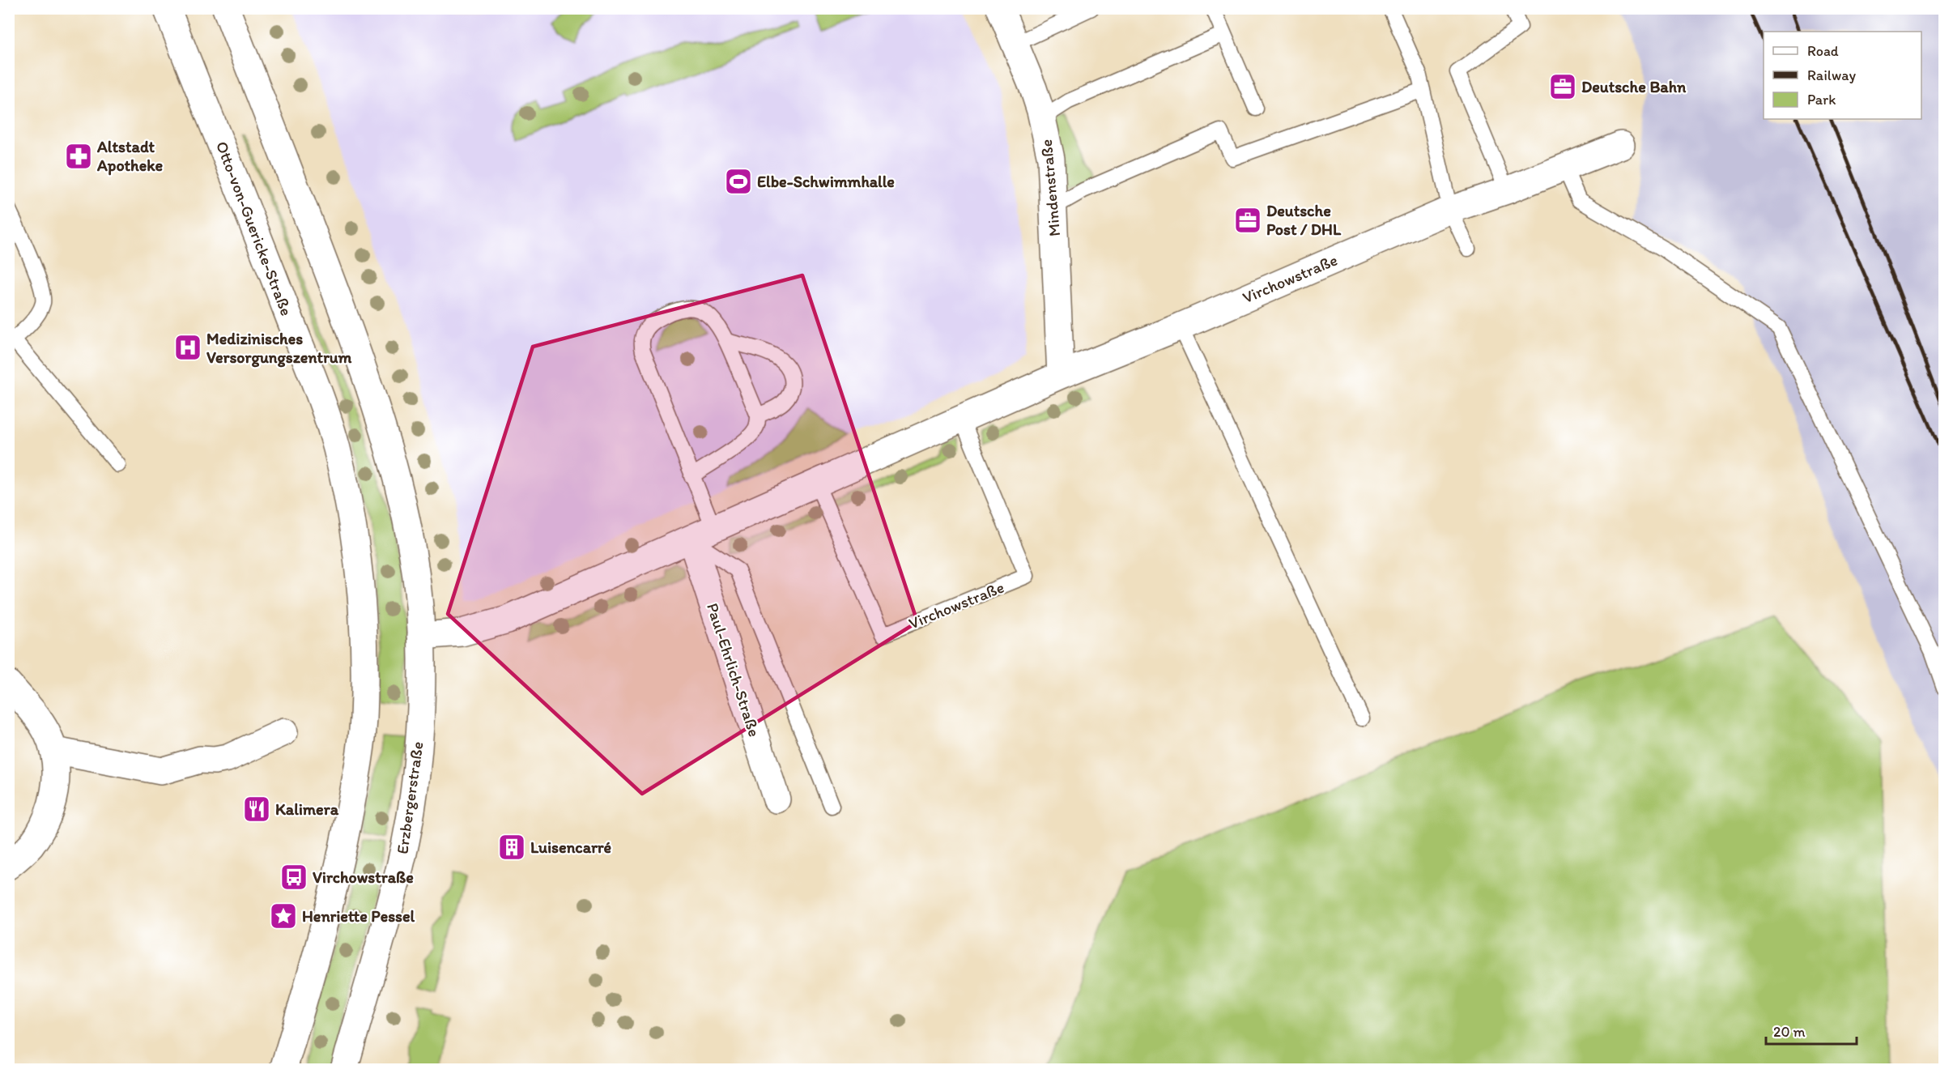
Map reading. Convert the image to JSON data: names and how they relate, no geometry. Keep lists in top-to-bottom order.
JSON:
{
  "streets": {
    "street": [
      "Mindenstraße",
      "Otto-von-Guericke-Straße",
      "Virchowstraße",
      "Paul-Ehrlich-Straße",
      "Erzbergerstraße"
    ]
  },
  "crossings": [
    ["Mindenstraße", "Virchowstraße"],
    ["Virchowstraße", "Paul-Ehrlich-Straße"],
    ["Virchowstraße", "Erzbergerstraße"]
  ],
  "places": {
    "office": ["Deutsche Bahn", "Deutsche Post / DHL"],
    "pharmacy": ["Altstadt Apotheke"],
    "sports": ["Elbe-Schwimmhalle"],
    "hospital": ["Medizinisches Versorgungszentrum"],
    "restaurant": ["Kalimera"],
    "building": ["Luisencarré"],
    "bus stop": ["Virchowstraße"],
    "place": ["Henriette Pessel"]
  },
  "legend": ["Road", "Railway", "Park"],
  "scale_bar": "20 m"
}
